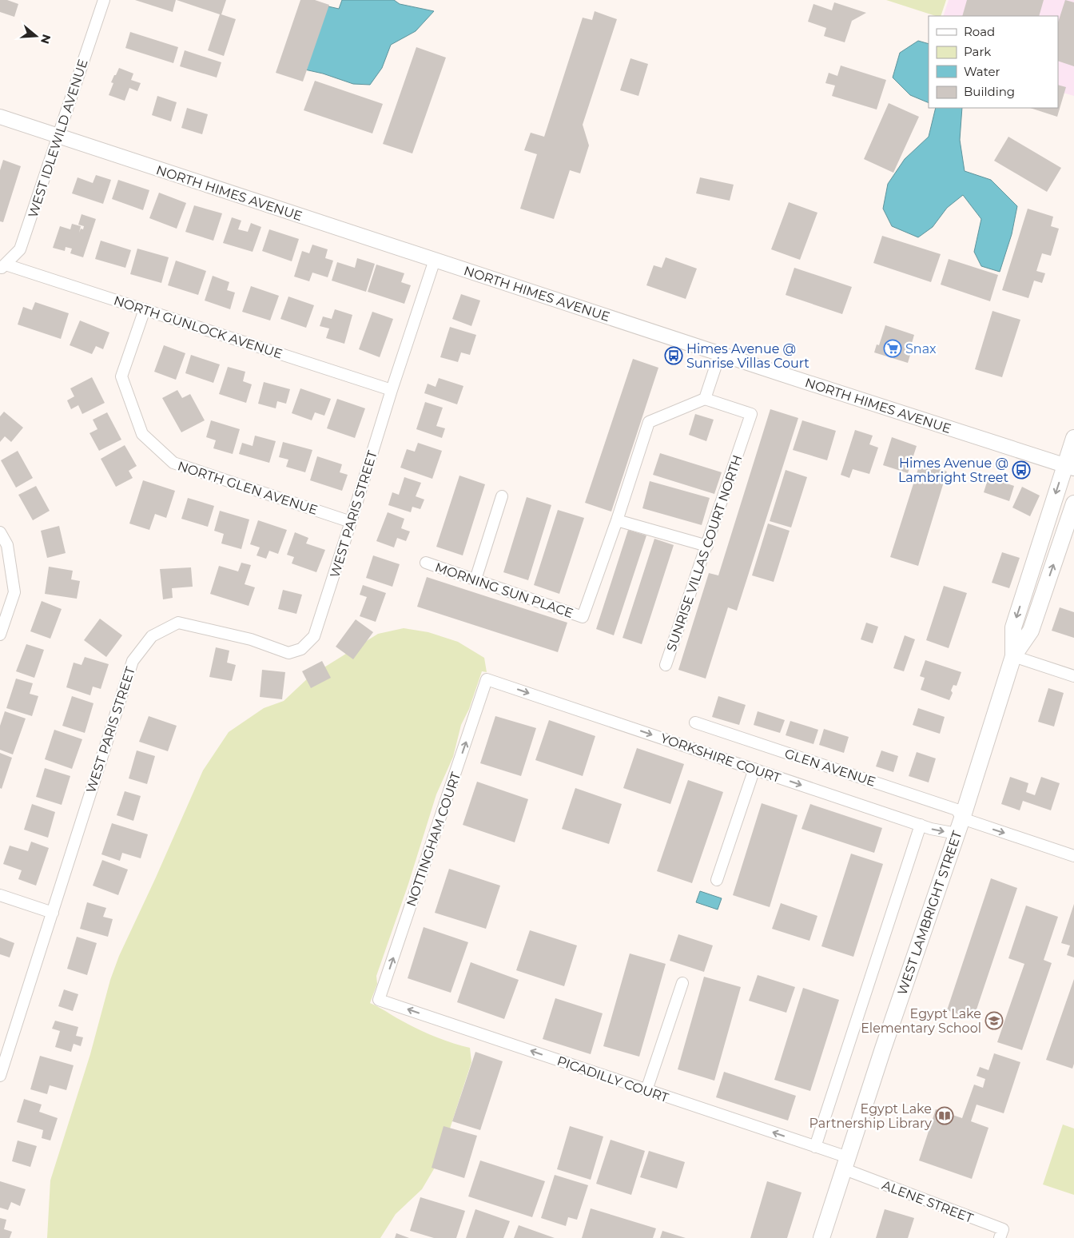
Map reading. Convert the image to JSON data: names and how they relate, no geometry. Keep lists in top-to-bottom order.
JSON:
{
  "streets": {
    "main road": ["WEST LAMBRIGHT STREET"],
    "street": [
      "WEST IDLEWILD AVENUE",
      "NORTH HIMES AVENUE",
      "NORTH GUNLOCK AVENUE",
      "NORTH GLEN AVENUE",
      "WEST PARIS STREET",
      "SUNRISE VILLAS COURT NORTH",
      "MORNING SUN PLACE",
      "YORKSHIRE COURT",
      "GLEN AVENUE",
      "NOTTINGHAM COURT",
      "PICADILLY COURT",
      "ALENE STREET"
    ]
  },
  "crossings": [
    ["WEST IDLEWILD AVENUE", "NORTH HIMES AVENUE"],
    ["WEST IDLEWILD AVENUE", "NORTH GUNLOCK AVENUE"],
    ["NORTH HIMES AVENUE", "WEST PARIS STREET"],
    ["NORTH HIMES AVENUE", "WEST LAMBRIGHT STREET"],
    ["NORTH GUNLOCK AVENUE", "NORTH GLEN AVENUE"],
    ["NORTH GUNLOCK AVENUE", "WEST PARIS STREET"],
    ["NORTH GLEN AVENUE", "WEST PARIS STREET"],
    ["YORKSHIRE COURT", "NOTTINGHAM COURT"],
    ["YORKSHIRE COURT", "WEST LAMBRIGHT STREET"],
    ["GLEN AVENUE", "WEST LAMBRIGHT STREET"],
    ["NOTTINGHAM COURT", "PICADILLY COURT"],
    ["WEST LAMBRIGHT STREET", "PICADILLY COURT"],
    ["WEST LAMBRIGHT STREET", "ALENE STREET"],
    ["PICADILLY COURT", "ALENE STREET"]
  ],
  "one_way": ["YORKSHIRE COURT", "NOTTINGHAM COURT", "PICADILLY COURT"],
  "places": {
    "supermarket": ["Snax"],
    "bus stop": ["Himes Avenue @ Sunrise Villas Court", "Himes Avenue @ Lambright Street"],
    "school or university": ["Egypt Lake Elementary School"],
    "library": ["Egypt Lake Partnership Library"]
  },
  "legend": [
    "Road",
    "Park",
    "Water",
    "Building"
  ],
  "north": "right"
}
